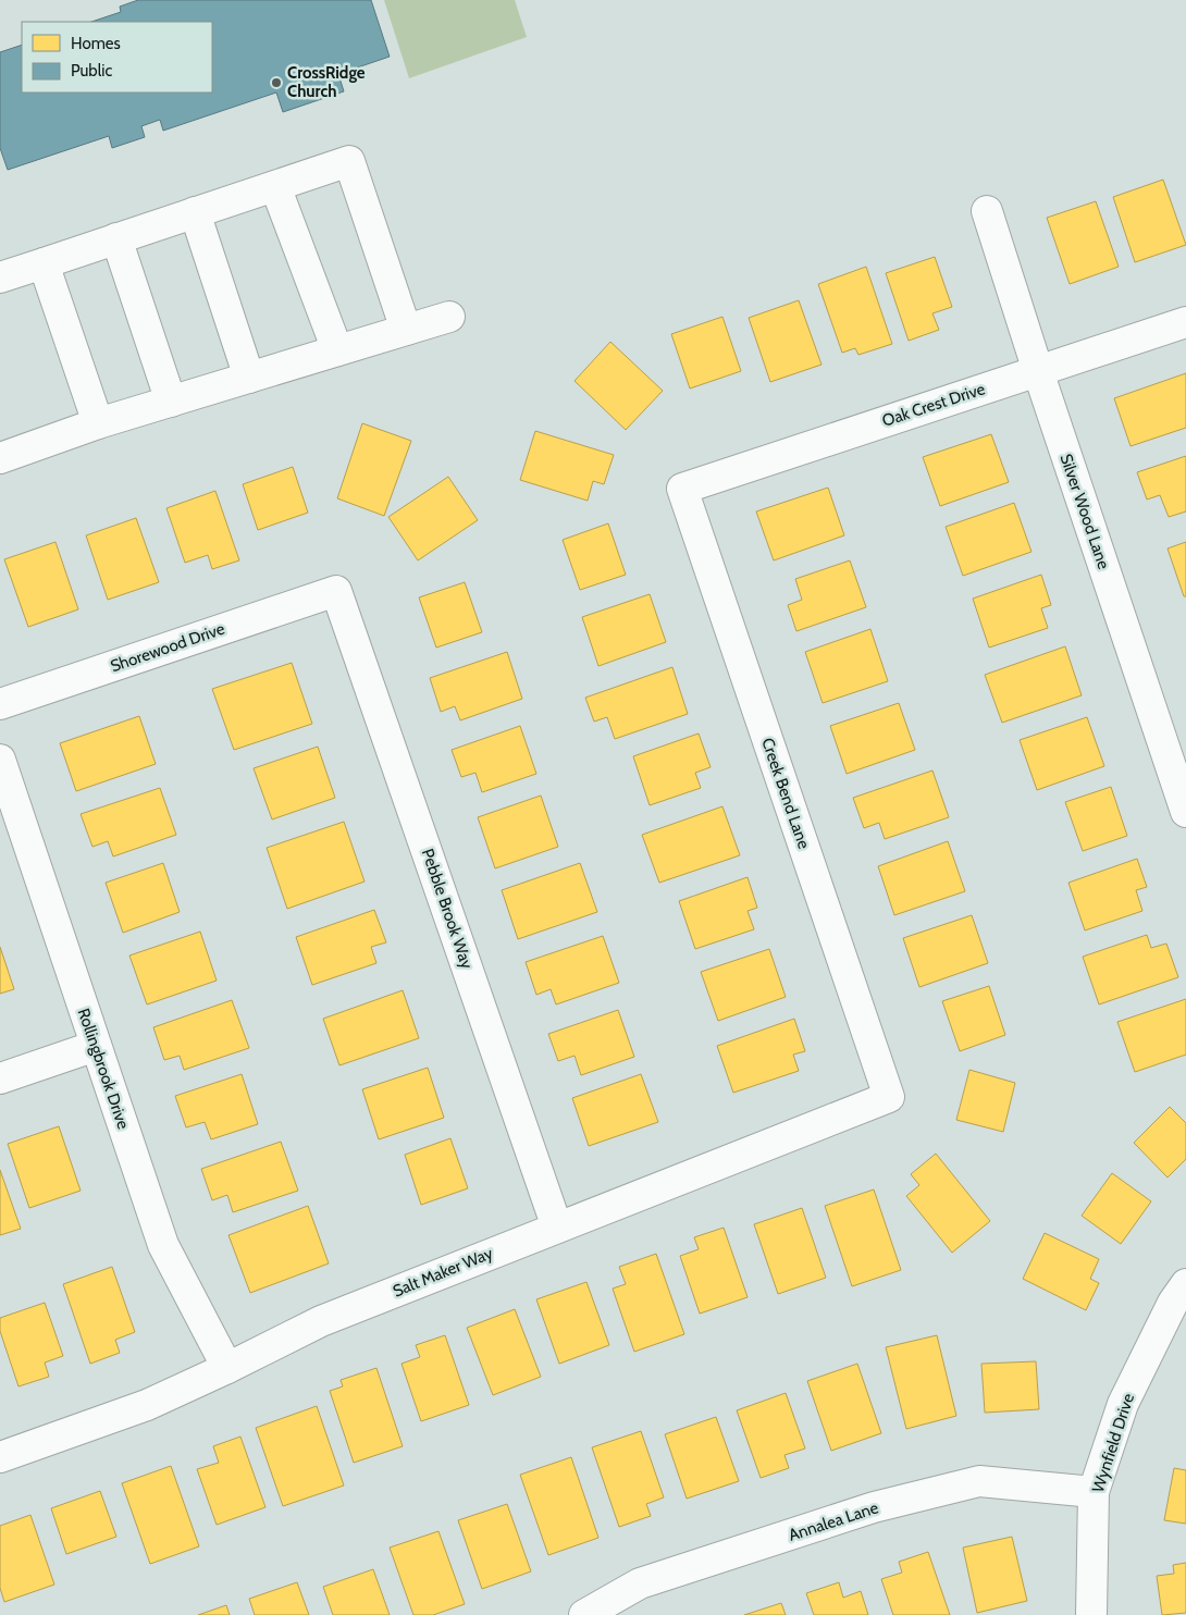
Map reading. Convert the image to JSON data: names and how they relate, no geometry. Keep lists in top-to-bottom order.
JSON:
{
  "streets": {
    "street": [
      "Oak Crest Drive",
      "Silver Wood Lane",
      "Shorewood Drive",
      "Creek Bend Lane",
      "Pebble Brook Way",
      "Rollingbrook Drive",
      "Salt Maker Way",
      "Wynfield Drive",
      "Annalea Lane"
    ]
  },
  "crossings": [
    ["Oak Crest Drive", "Silver Wood Lane"],
    ["Oak Crest Drive", "Creek Bend Lane"],
    ["Shorewood Drive", "Pebble Brook Way"],
    ["Creek Bend Lane", "Salt Maker Way"],
    ["Pebble Brook Way", "Salt Maker Way"],
    ["Rollingbrook Drive", "Salt Maker Way"],
    ["Wynfield Drive", "Annalea Lane"]
  ],
  "places": ["CrossRidge Church"],
  "legend": ["Homes", "Public"]
}
